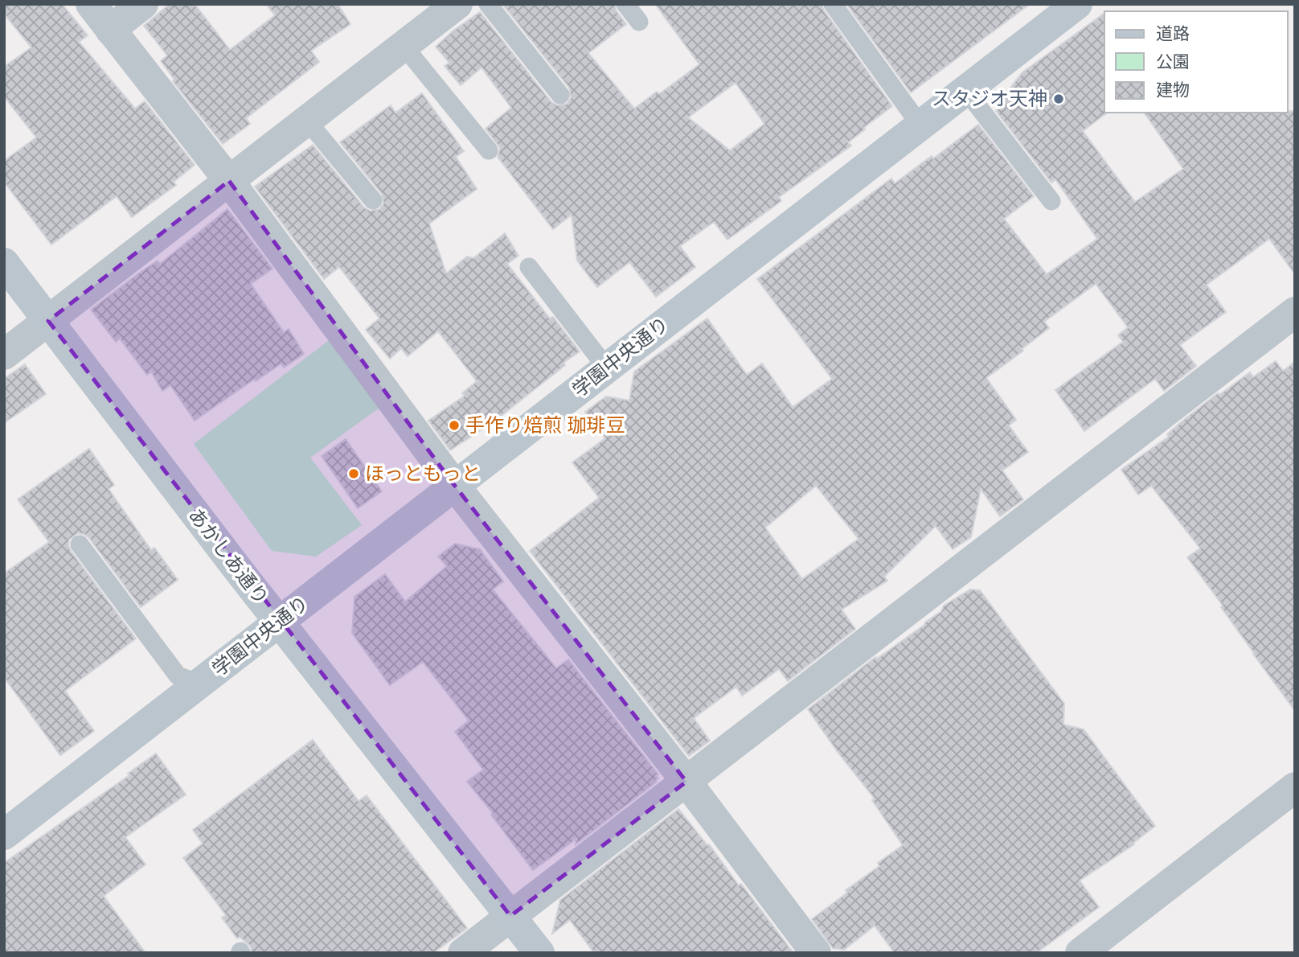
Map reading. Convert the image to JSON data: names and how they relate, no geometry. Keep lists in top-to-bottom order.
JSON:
{
  "streets": {
    "street": ["学園中央通り", "あかしあ通り"]
  },
  "crossings": [
    ["学園中央通り", "あかしあ通り"]
  ],
  "places": ["スタジオ天神", "手作り焙煎 珈琲豆", "ほっともっと"],
  "legend": ["道路", "公園", "建物"]
}
